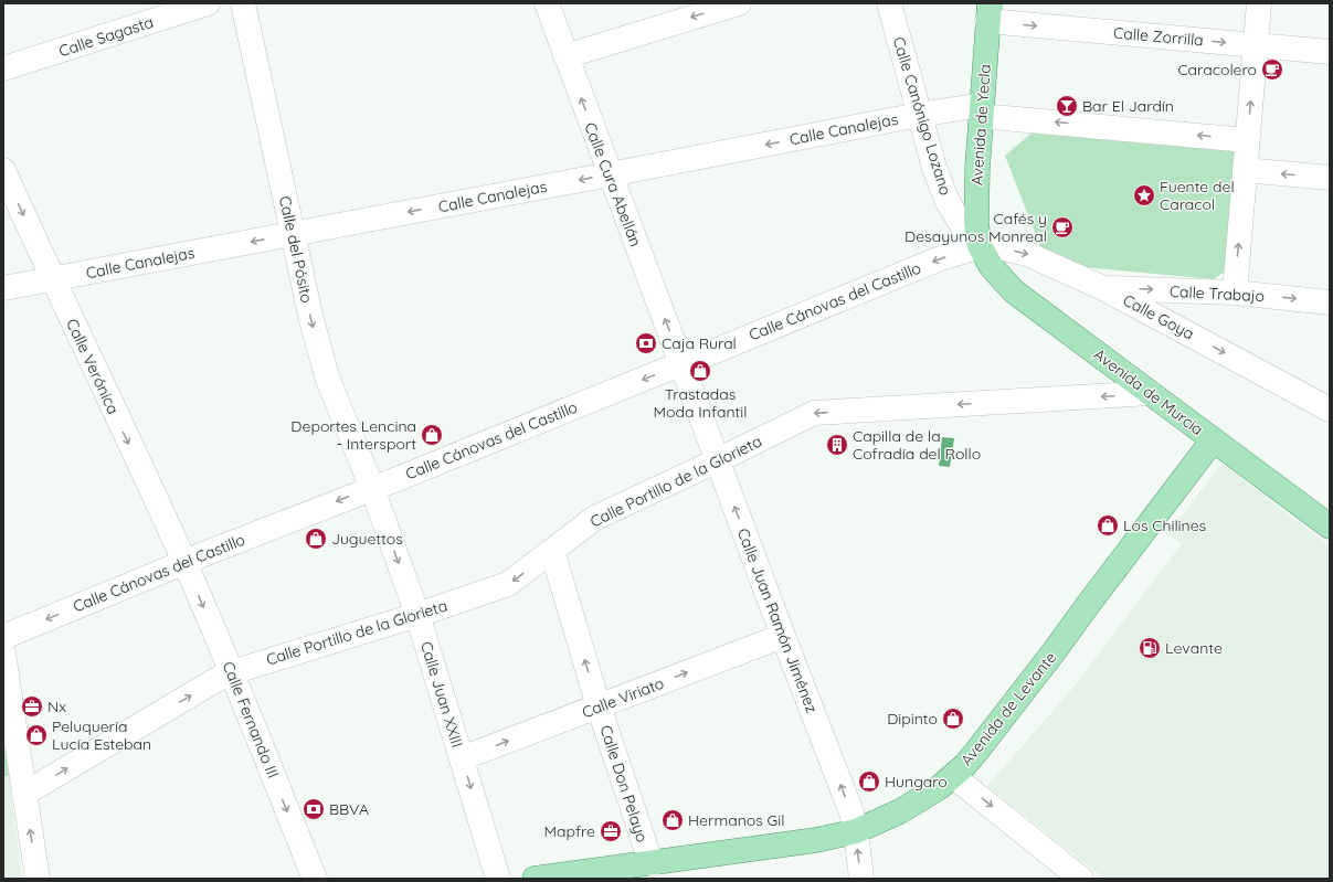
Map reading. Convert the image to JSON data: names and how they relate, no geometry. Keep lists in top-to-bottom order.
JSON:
{
  "streets": {
    "main road": ["Avenida de Yecla", "Avenida de Murcia", "Avenida de Levante"],
    "street": [
      "Calle Sagasta",
      "Calle Zorrilla",
      "Calle Canónigo Lozano",
      "Calle Canalejas",
      "Calle Cura Abellán",
      "Calle del Pósito",
      "Calle Trabajo",
      "Calle Cánovas del Castillo",
      "Calle Goya",
      "Calle Verónica",
      "Calle Portillo de la Glorieta",
      "Calle Juan Ramón Jiménez",
      "Calle Juan XXIII",
      "Calle Viriato",
      "Calle Fernando III",
      "Calle Don Pelayo"
    ]
  },
  "crossings": [
    ["Calle Zorrilla", "Avenida de Yecla"],
    ["Calle Canónigo Lozano", "Avenida de Yecla"],
    ["Calle Canónigo Lozano", "Calle Canalejas"],
    ["Calle Canónigo Lozano", "Calle Cánovas del Castillo"],
    ["Calle Canónigo Lozano", "Calle Goya"],
    ["Calle Canónigo Lozano", "Avenida de Murcia"],
    ["Avenida de Yecla", "Calle Canalejas"],
    ["Avenida de Yecla", "Calle Cánovas del Castillo"],
    ["Avenida de Yecla", "Calle Goya"],
    ["Avenida de Yecla", "Avenida de Murcia"],
    ["Calle Canalejas", "Calle Cura Abellán"],
    ["Calle Canalejas", "Calle del Pósito"],
    ["Calle Canalejas", "Calle Verónica"],
    ["Calle Cura Abellán", "Calle Cánovas del Castillo"],
    ["Calle Cura Abellán", "Calle Juan Ramón Jiménez"],
    ["Calle del Pósito", "Calle Cánovas del Castillo"],
    ["Calle del Pósito", "Calle Juan XXIII"],
    ["Calle Trabajo", "Calle Goya"],
    ["Calle Cánovas del Castillo", "Calle Goya"],
    ["Calle Cánovas del Castillo", "Calle Verónica"],
    ["Calle Cánovas del Castillo", "Avenida de Murcia"],
    ["Calle Cánovas del Castillo", "Calle Juan Ramón Jiménez"],
    ["Calle Cánovas del Castillo", "Calle Juan XXIII"],
    ["Calle Cánovas del Castillo", "Calle Fernando III"],
    ["Calle Goya", "Avenida de Murcia"],
    ["Calle Verónica", "Calle Fernando III"],
    ["Avenida de Murcia", "Calle Portillo de la Glorieta"],
    ["Avenida de Murcia", "Avenida de Levante"],
    ["Calle Portillo de la Glorieta", "Calle Juan Ramón Jiménez"],
    ["Calle Portillo de la Glorieta", "Calle Juan XXIII"],
    ["Calle Portillo de la Glorieta", "Calle Fernando III"],
    ["Calle Portillo de la Glorieta", "Calle Don Pelayo"],
    ["Calle Juan Ramón Jiménez", "Calle Viriato"],
    ["Calle Juan Ramón Jiménez", "Avenida de Levante"],
    ["Calle Juan XXIII", "Calle Viriato"],
    ["Calle Viriato", "Calle Don Pelayo"],
    ["Avenida de Levante", "Calle Don Pelayo"]
  ],
  "one_way": [
    "Calle Zorrilla",
    "Calle Canalejas",
    "Calle Cura Abellán",
    "Calle del Pósito",
    "Calle Cánovas del Castillo",
    "Calle Goya",
    "Calle Verónica",
    "Calle Juan Ramón Jiménez",
    "Calle Juan XXIII",
    "Calle Viriato",
    "Calle Fernando III",
    "Calle Don Pelayo"
  ],
  "places": {
    "cafe": ["Caracolero", "Cafés y Desayunos Monreal"],
    "bar": ["Bar El Jardín"],
    "place": ["Fuente del Caracol"],
    "bank": ["Caja Rural", "BBVA"],
    "shop": [
      "Trastadas Moda Infantil",
      "Deportes Lencina - Intersport",
      "Los Chilines",
      "Juguettos",
      "Dipinto",
      "Peluquería Lucía Esteban",
      "Hungaro",
      "Hermanos Gil"
    ],
    "building": ["Capilla de la Cofradía del Rollo"],
    "fuel station": ["Levante"],
    "office": ["Nx", "Mapfre"]
  }
}
